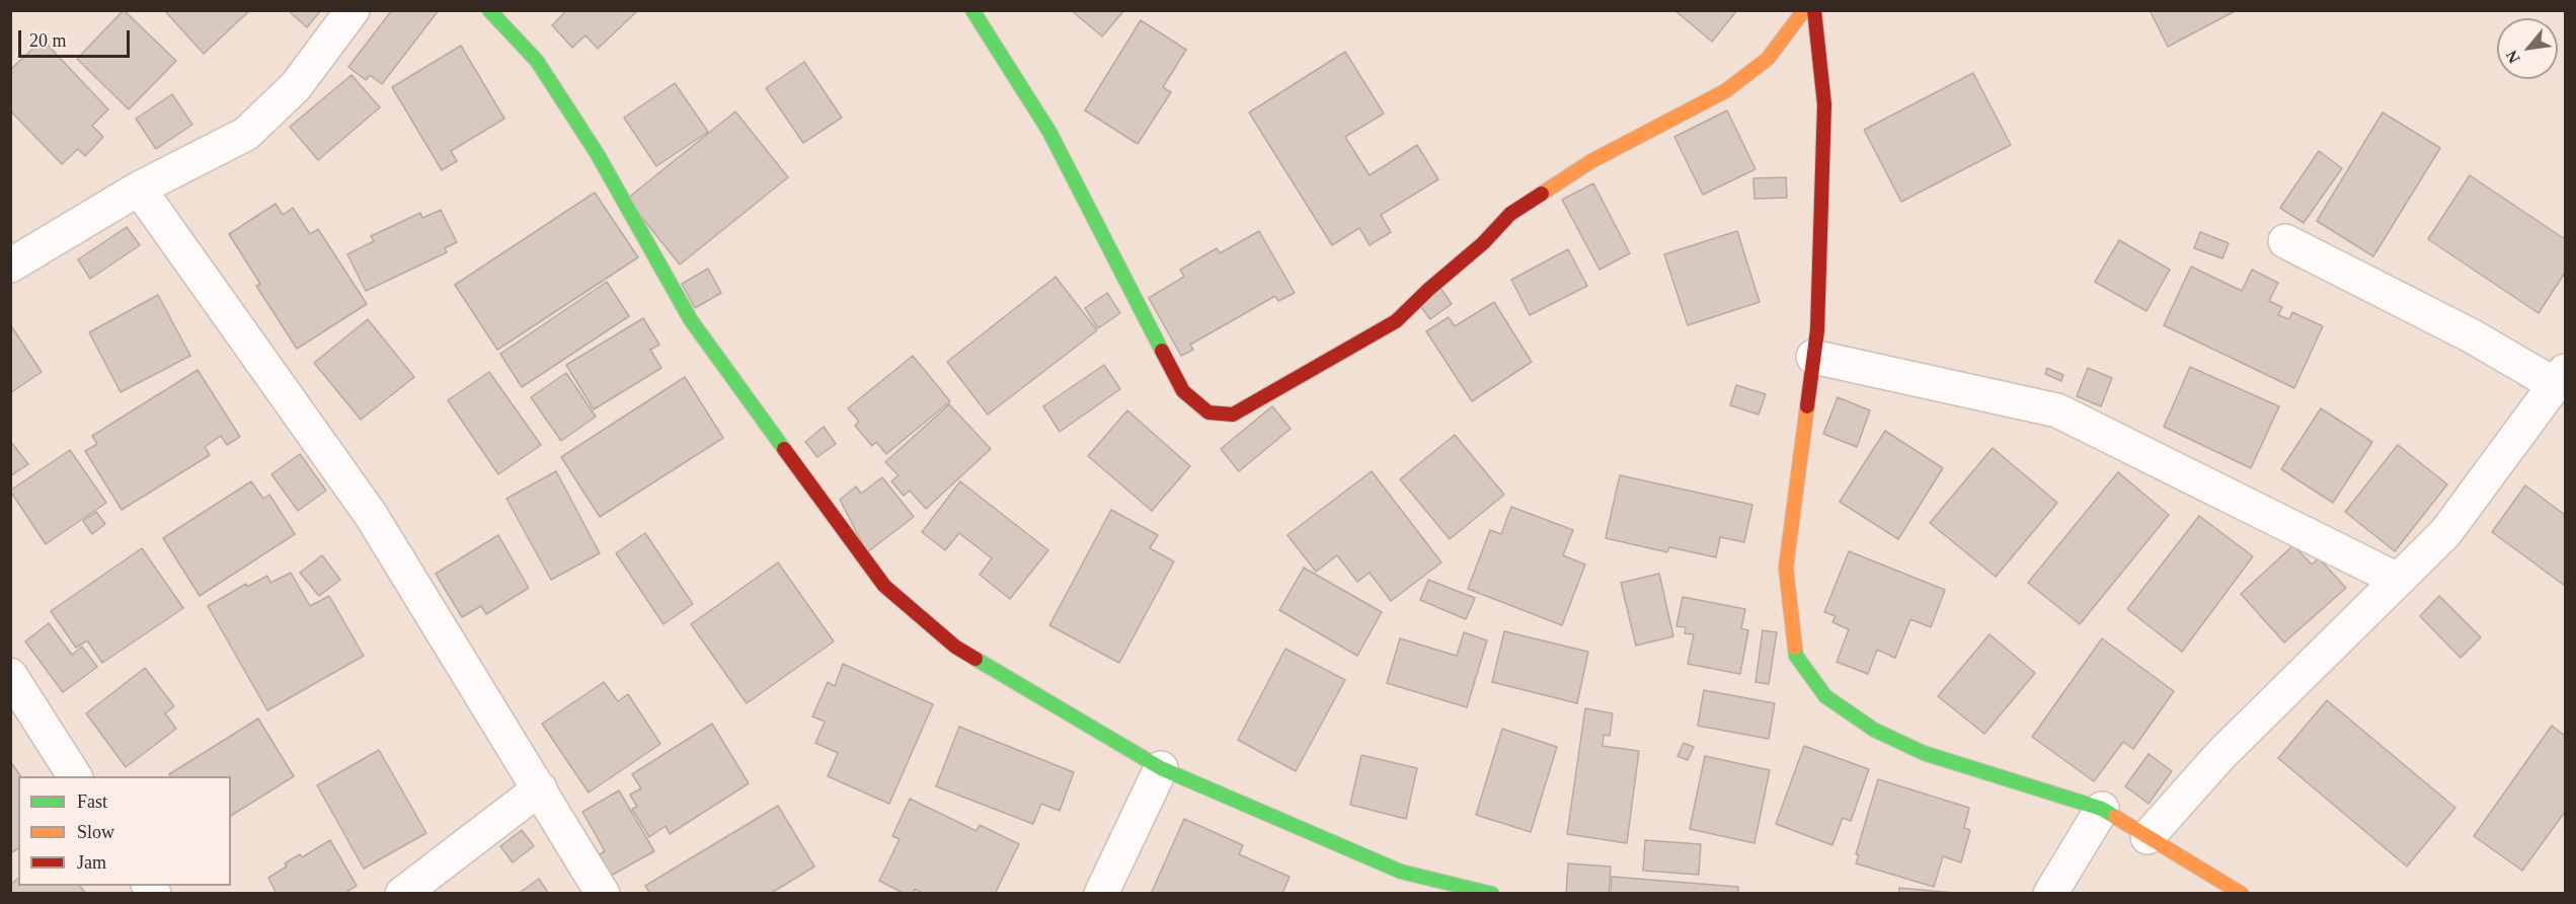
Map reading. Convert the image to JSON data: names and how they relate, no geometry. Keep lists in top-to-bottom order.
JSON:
{
  "legend": ["Fast", "Slow", "Jam"],
  "scale_bar": "20 m",
  "north": "bottom left"
}
